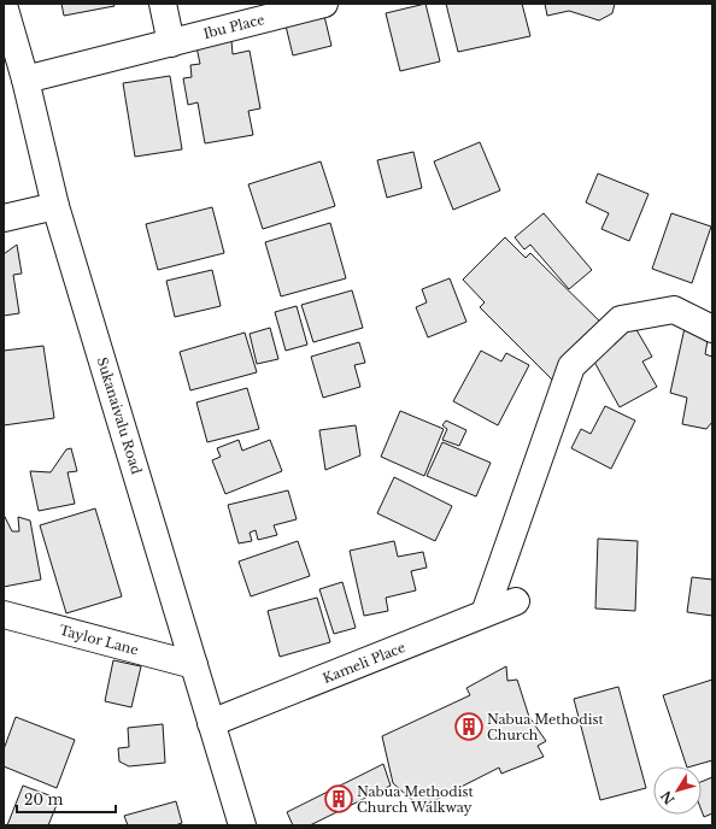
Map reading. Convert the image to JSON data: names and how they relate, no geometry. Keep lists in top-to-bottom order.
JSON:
{
  "streets": {
    "street": [
      "Ibu Place",
      "Sukanaivalu Road",
      "Taylor Lane",
      "Kameli Place"
    ]
  },
  "crossings": [
    ["Ibu Place", "Sukanaivalu Road"],
    ["Sukanaivalu Road", "Taylor Lane"],
    ["Sukanaivalu Road", "Kameli Place"]
  ],
  "places": {
    "building": ["Nabua Methodist Church", "Nabua Methodist Church Walkway"]
  },
  "scale_bar": "20 m",
  "north": "bottom left"
}
